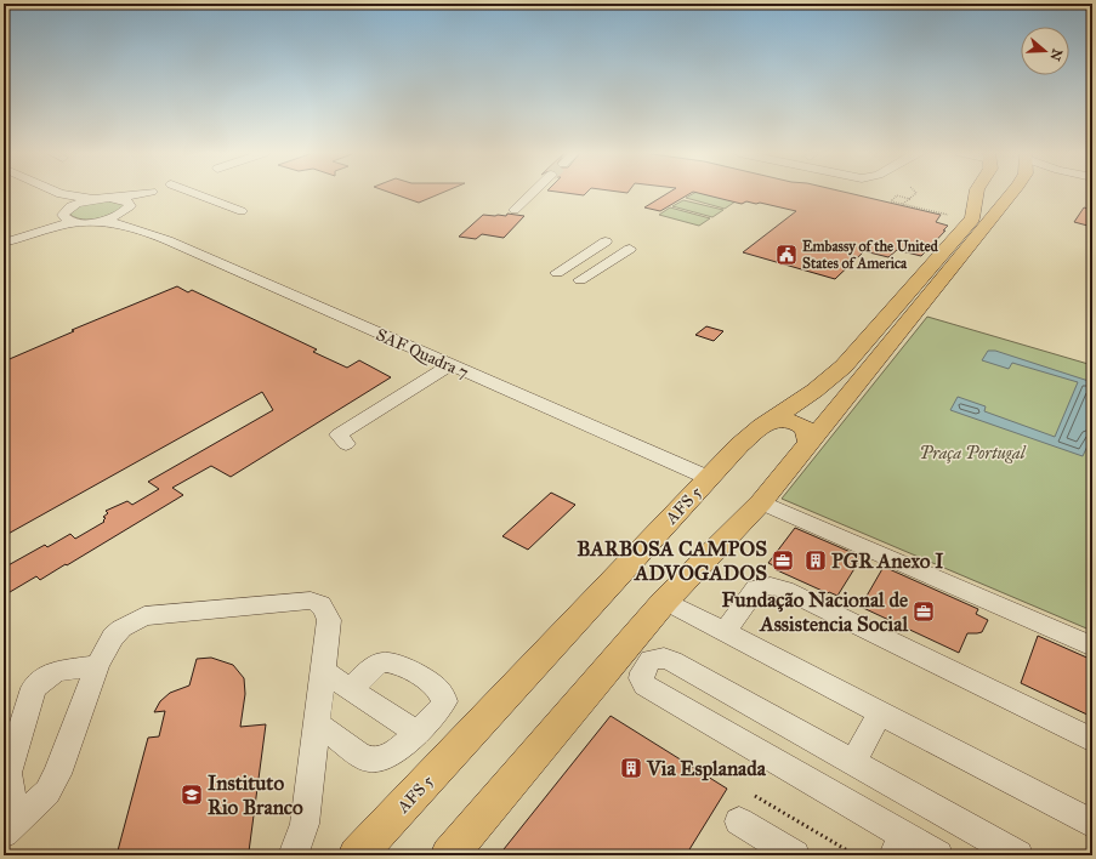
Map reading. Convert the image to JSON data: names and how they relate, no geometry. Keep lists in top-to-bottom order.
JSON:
{
  "streets": {
    "main road": ["AFS 5"],
    "street": ["SAF Quadra 7"]
  },
  "crossings": [
    ["SAF Quadra 7", "AFS 5"]
  ],
  "parks": ["Praça Portugal"],
  "places": {
    "public building": ["Embassy of the United States of America"],
    "office": ["BARBOSA CAMPOS ADVOGADOS", "Fundação Nacional de Assistencia Social"],
    "building": ["PGR Anexo I", "Via Esplanada"],
    "school or university": ["Instituto Rio Branco"]
  },
  "north": "right"
}
